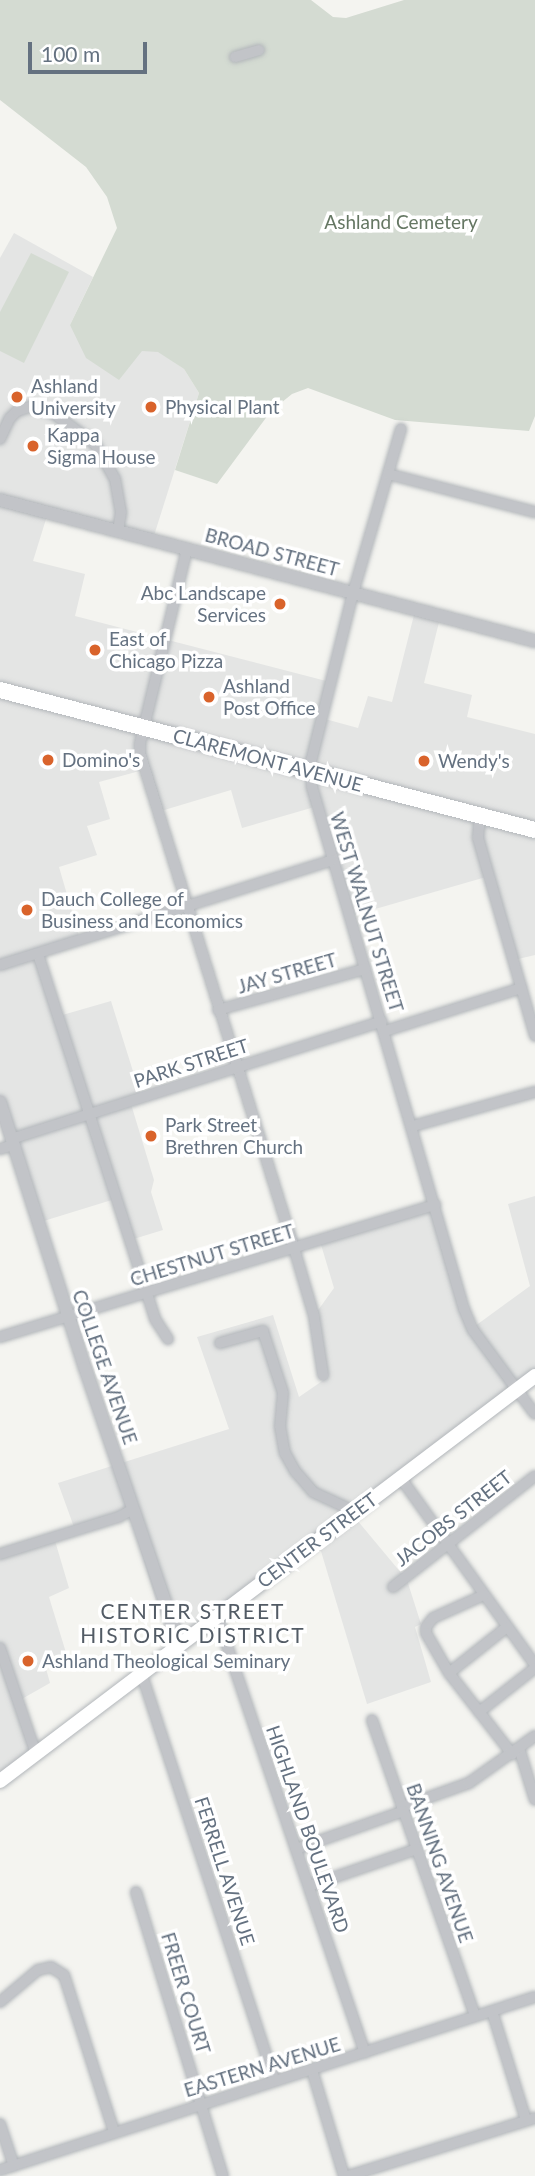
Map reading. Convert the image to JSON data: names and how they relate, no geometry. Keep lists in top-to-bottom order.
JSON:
{
  "streets": {
    "main road": ["CLAREMONT AVENUE", "CENTER STREET"],
    "street": [
      "BROAD STREET",
      "WEST WALNUT STREET",
      "JAY STREET",
      "PARK STREET",
      "CHESTNUT STREET",
      "COLLEGE AVENUE",
      "JACOBS STREET",
      "HIGHLAND BOULEVARD",
      "BANNING AVENUE",
      "FERRELL AVENUE",
      "FREER COURT",
      "EASTERN AVENUE"
    ]
  },
  "crossings": [
    ["BROAD STREET", "WEST WALNUT STREET"],
    ["CLAREMONT AVENUE", "WEST WALNUT STREET"],
    ["WEST WALNUT STREET", "JAY STREET"],
    ["WEST WALNUT STREET", "PARK STREET"],
    ["WEST WALNUT STREET", "CHESTNUT STREET"],
    ["WEST WALNUT STREET", "CENTER STREET"],
    ["PARK STREET", "COLLEGE AVENUE"],
    ["CHESTNUT STREET", "COLLEGE AVENUE"],
    ["COLLEGE AVENUE", "CENTER STREET"],
    ["CENTER STREET", "HIGHLAND BOULEVARD"],
    ["CENTER STREET", "FERRELL AVENUE"],
    ["HIGHLAND BOULEVARD", "EASTERN AVENUE"],
    ["BANNING AVENUE", "EASTERN AVENUE"],
    ["FERRELL AVENUE", "EASTERN AVENUE"],
    ["FREER COURT", "EASTERN AVENUE"]
  ],
  "districts": ["CENTER STREET HISTORIC DISTRICT"],
  "parks": ["Ashland Cemetery"],
  "places": [
    "Ashland University",
    "Physical Plant",
    "Kappa Sigma House",
    "Abc Landscape Services",
    "East of Chicago Pizza",
    "Ashland Post Office",
    "Domino's",
    "Wendy's",
    "Dauch College of Business and Economics",
    "Park Street Brethren Church",
    "Ashland Theological Seminary"
  ],
  "scale_bar": "100 m"
}
